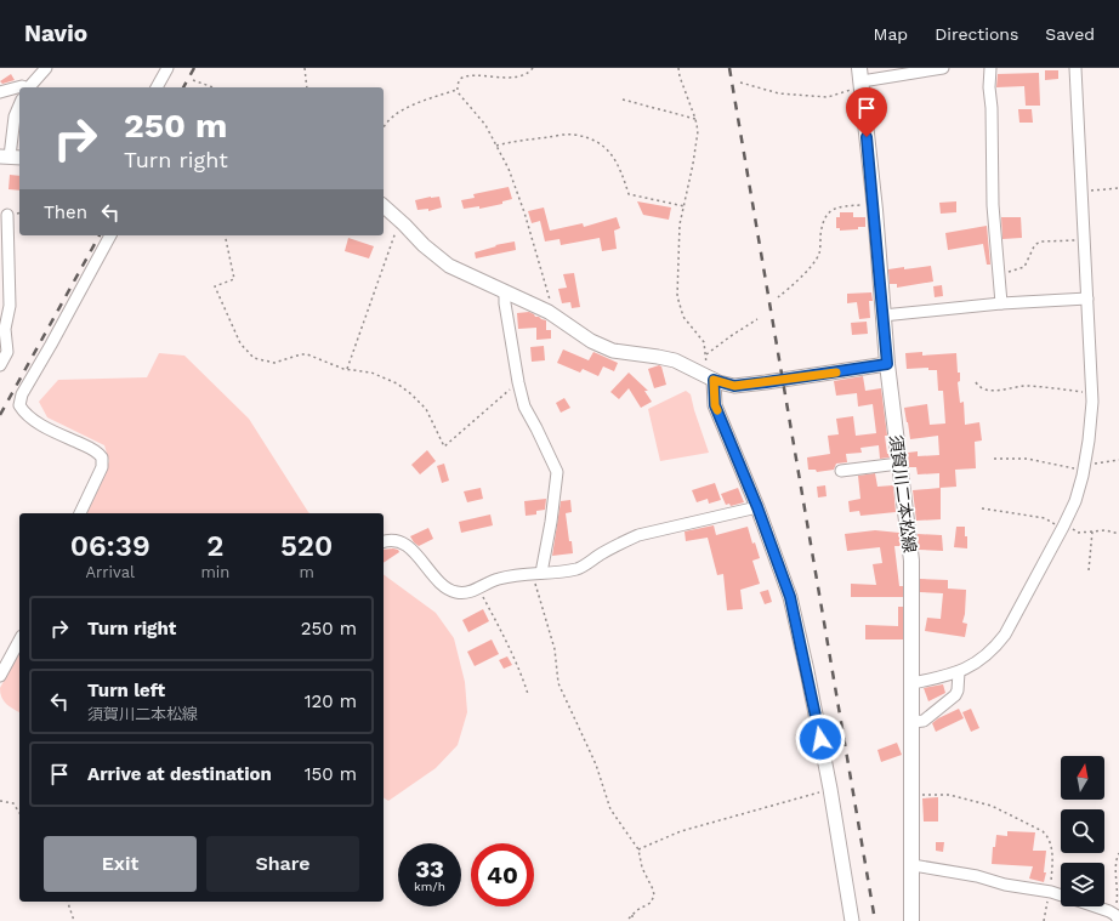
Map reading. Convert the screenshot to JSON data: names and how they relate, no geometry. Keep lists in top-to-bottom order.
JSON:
{
  "streets": {
    "main road": ["須賀川二本松線"]
  },
  "north": "top",
  "page": {
    "header": "Navio",
    "nav": ["Map", "Directions", "Saved"],
    "turn": ["250 m", "Turn right"],
    "then": "Then",
    "eta": [
      "06:39",
      "Arrival",
      "2",
      "min",
      "520",
      "m"
    ],
    "list": [
      {
        "name": "Turn right",
        "value": "250 m"
      },
      {
        "name": "Turn left",
        "note": "須賀川二本松線",
        "value": "120 m"
      },
      {
        "name": "Arrive at destination",
        "value": "150 m"
      }
    ],
    "buttons": ["Exit", "Share"],
    "speed": "33 km/h",
    "limit": "40"
  }
}
